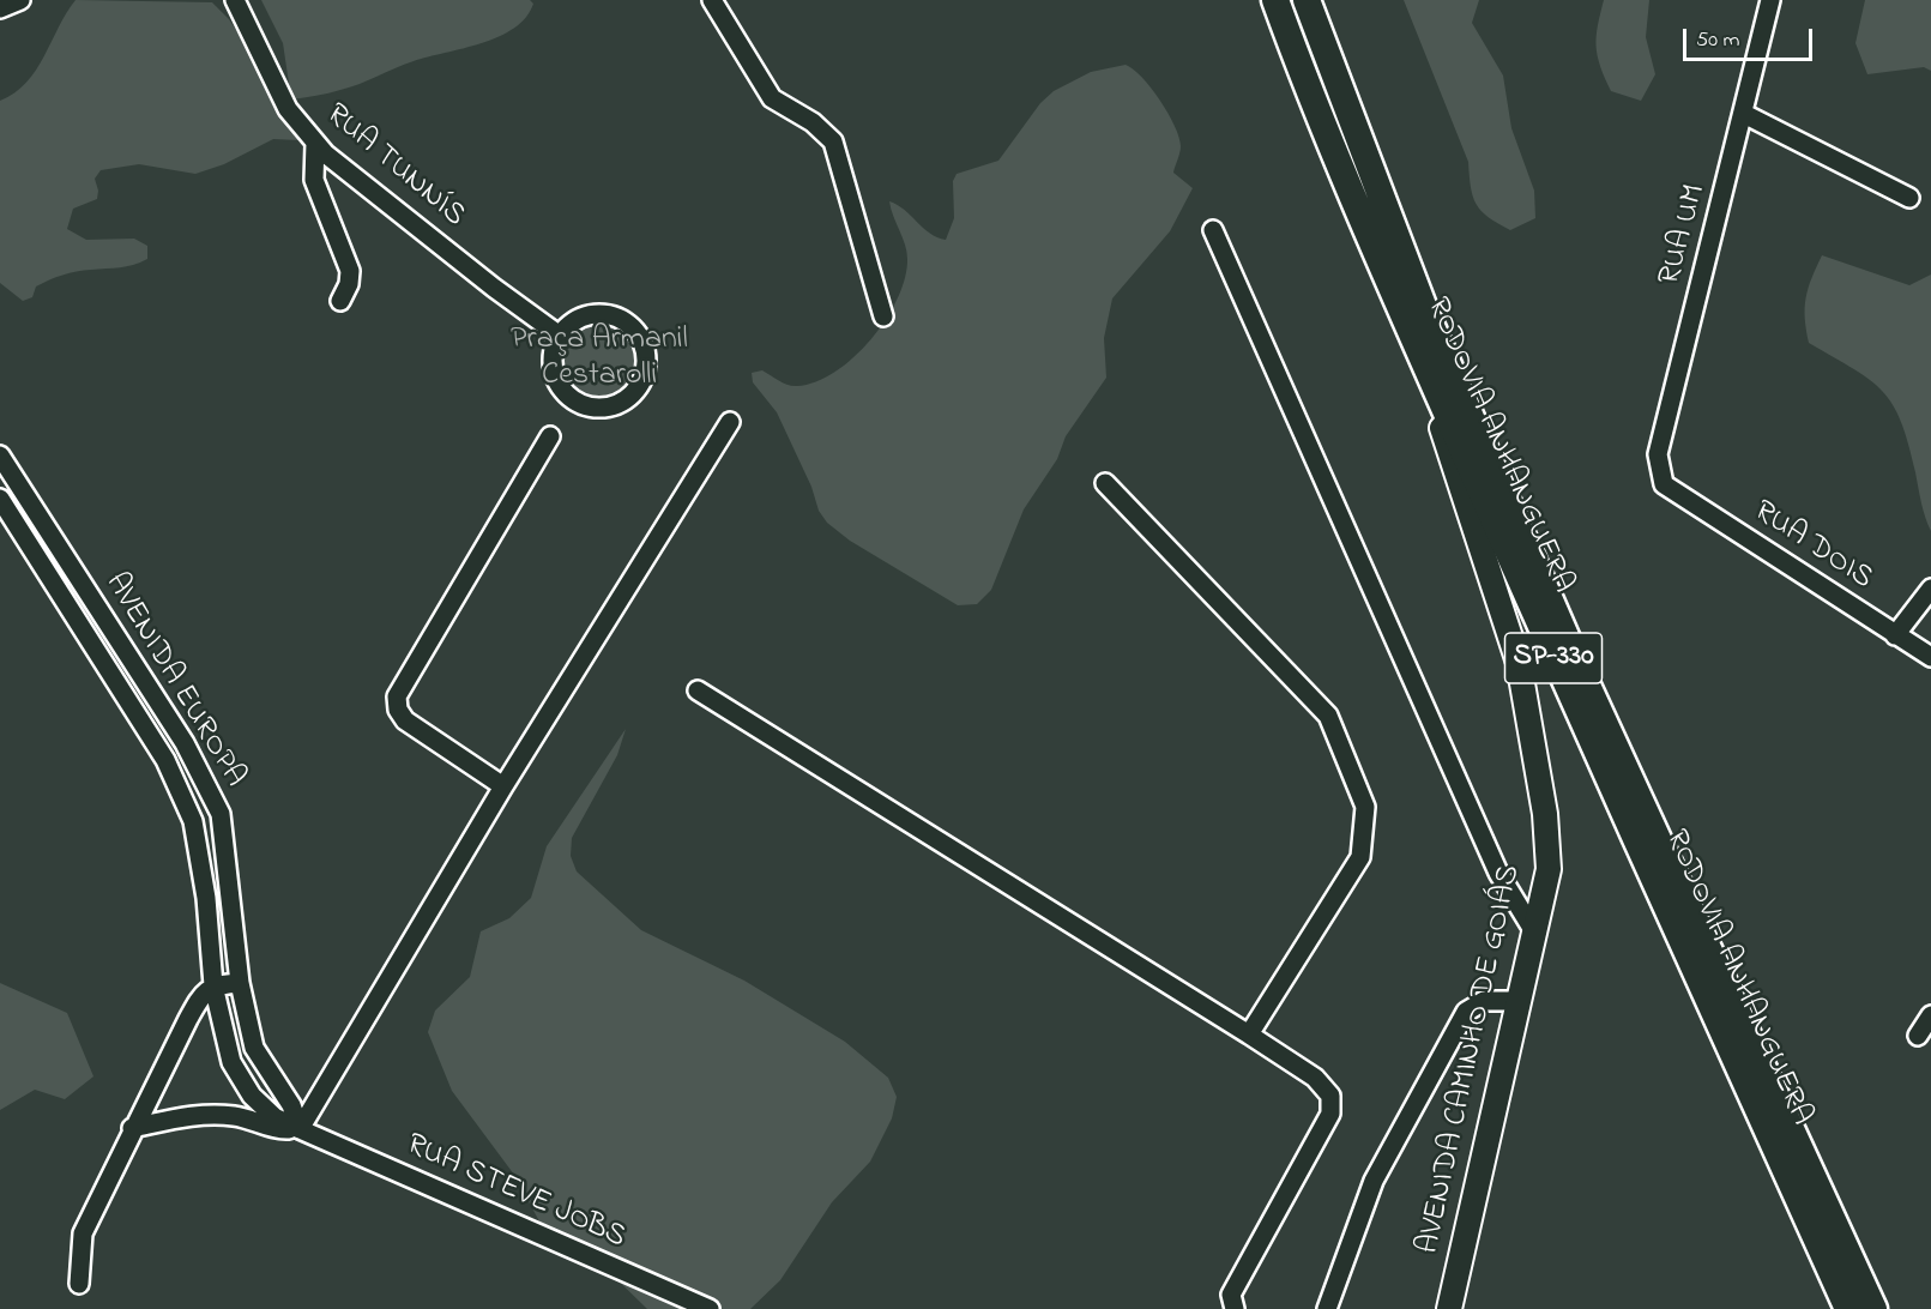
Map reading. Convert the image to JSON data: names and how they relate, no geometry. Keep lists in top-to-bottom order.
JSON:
{
  "streets": {
    "highway": ["RODOVIA ANHANGUERA", "SP-330"],
    "main road": ["AVENIDA CAMINHO DE GOIÁS"],
    "street": [
      "RUA TUNNÍS",
      "RUA UM",
      "RUA DOIS",
      "AVENIDA EUROPA",
      "RUA STEVE JOBS"
    ]
  },
  "crossings": [
    ["RUA UM", "RUA DOIS"],
    ["RODOVIA ANHANGUERA", "AVENIDA CAMINHO DE GOIÁS"],
    ["AVENIDA EUROPA", "RUA STEVE JOBS"]
  ],
  "parks": ["Praça Armanil Cestarolli"],
  "scale_bar": "50 m"
}
